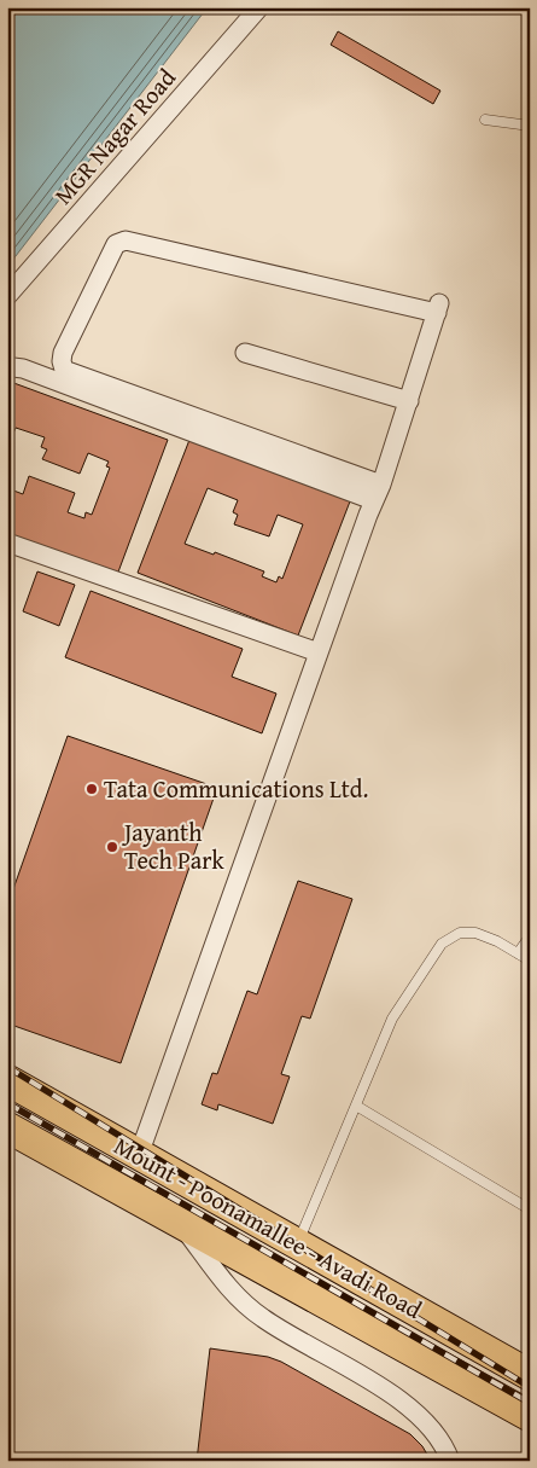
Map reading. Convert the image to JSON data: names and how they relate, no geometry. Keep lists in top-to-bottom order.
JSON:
{
  "streets": {
    "main road": ["Mount - Poonamallee - Avadi Road"],
    "street": ["MGR Nagar Road"]
  },
  "places": ["Tata Communications Ltd.", "Jayanth Tech Park"]
}
